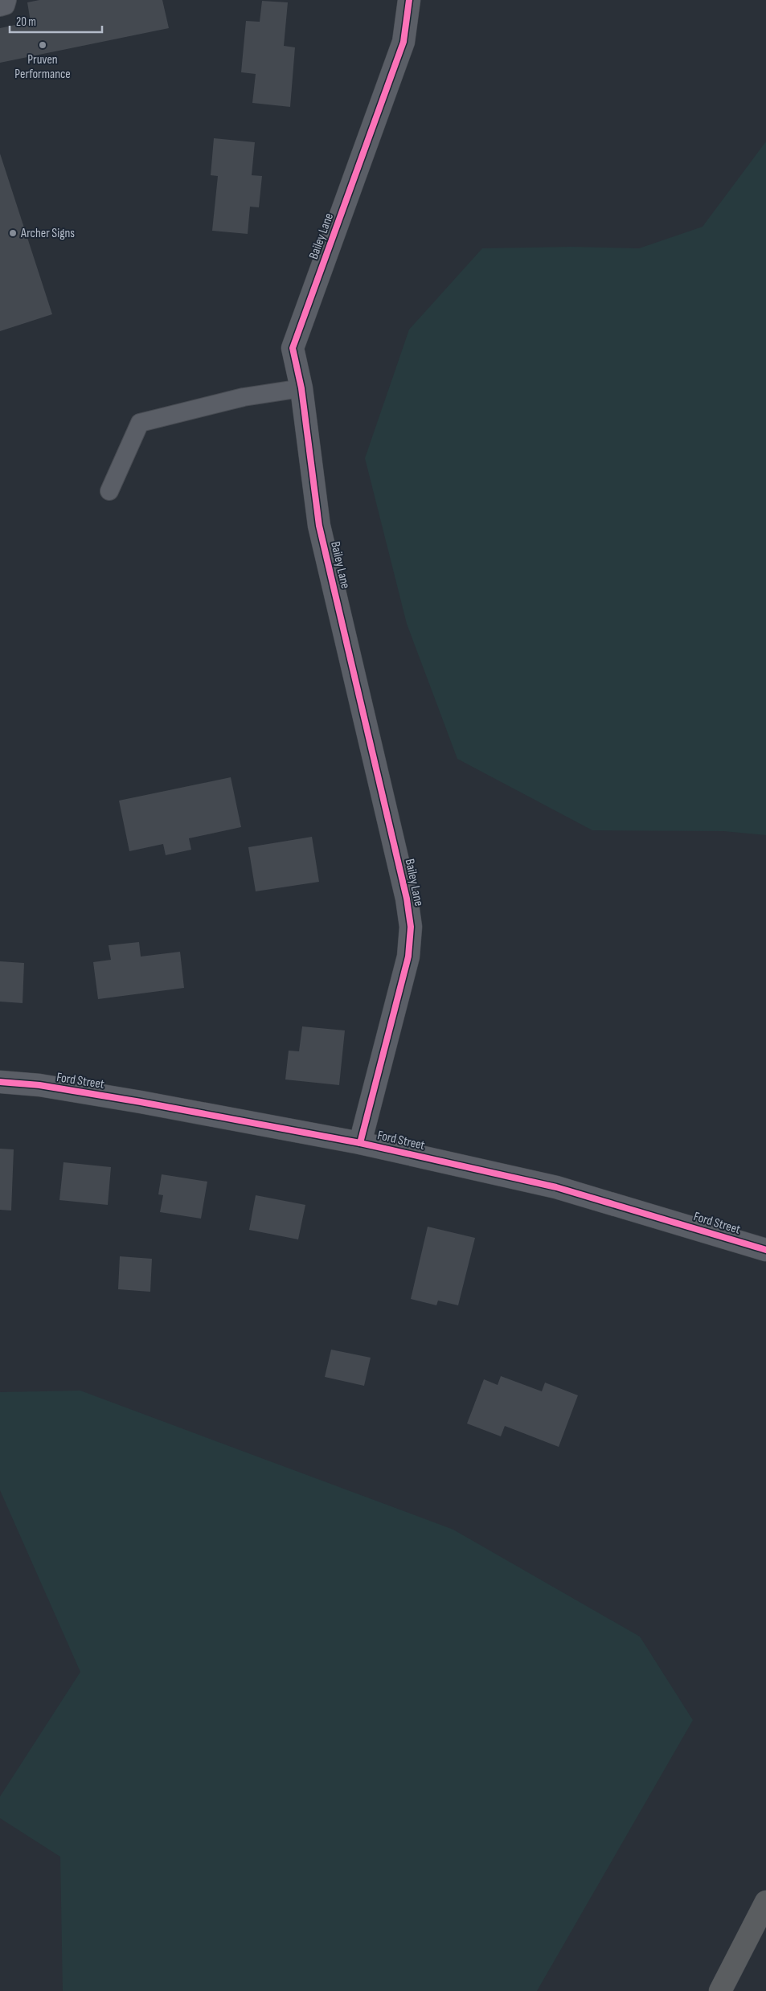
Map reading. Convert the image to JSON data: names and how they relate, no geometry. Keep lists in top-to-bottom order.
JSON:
{
  "streets": {
    "street": ["Bailey Lane", "Ford Street"]
  },
  "crossings": [
    ["Bailey Lane", "Ford Street"]
  ],
  "places": ["Pruven Performance", "Archer Signs"],
  "scale_bar": "20 m"
}
